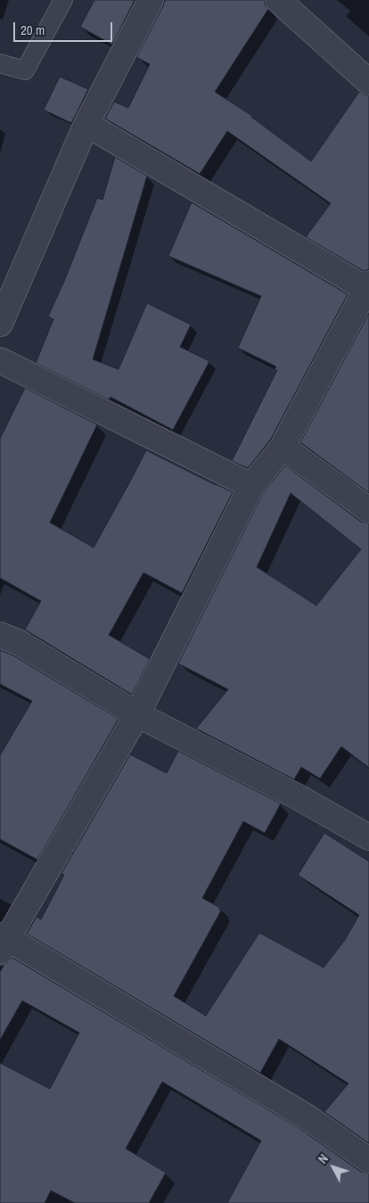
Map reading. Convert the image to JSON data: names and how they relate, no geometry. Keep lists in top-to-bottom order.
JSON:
{
  "scale_bar": "20 m",
  "north": "top left"
}
